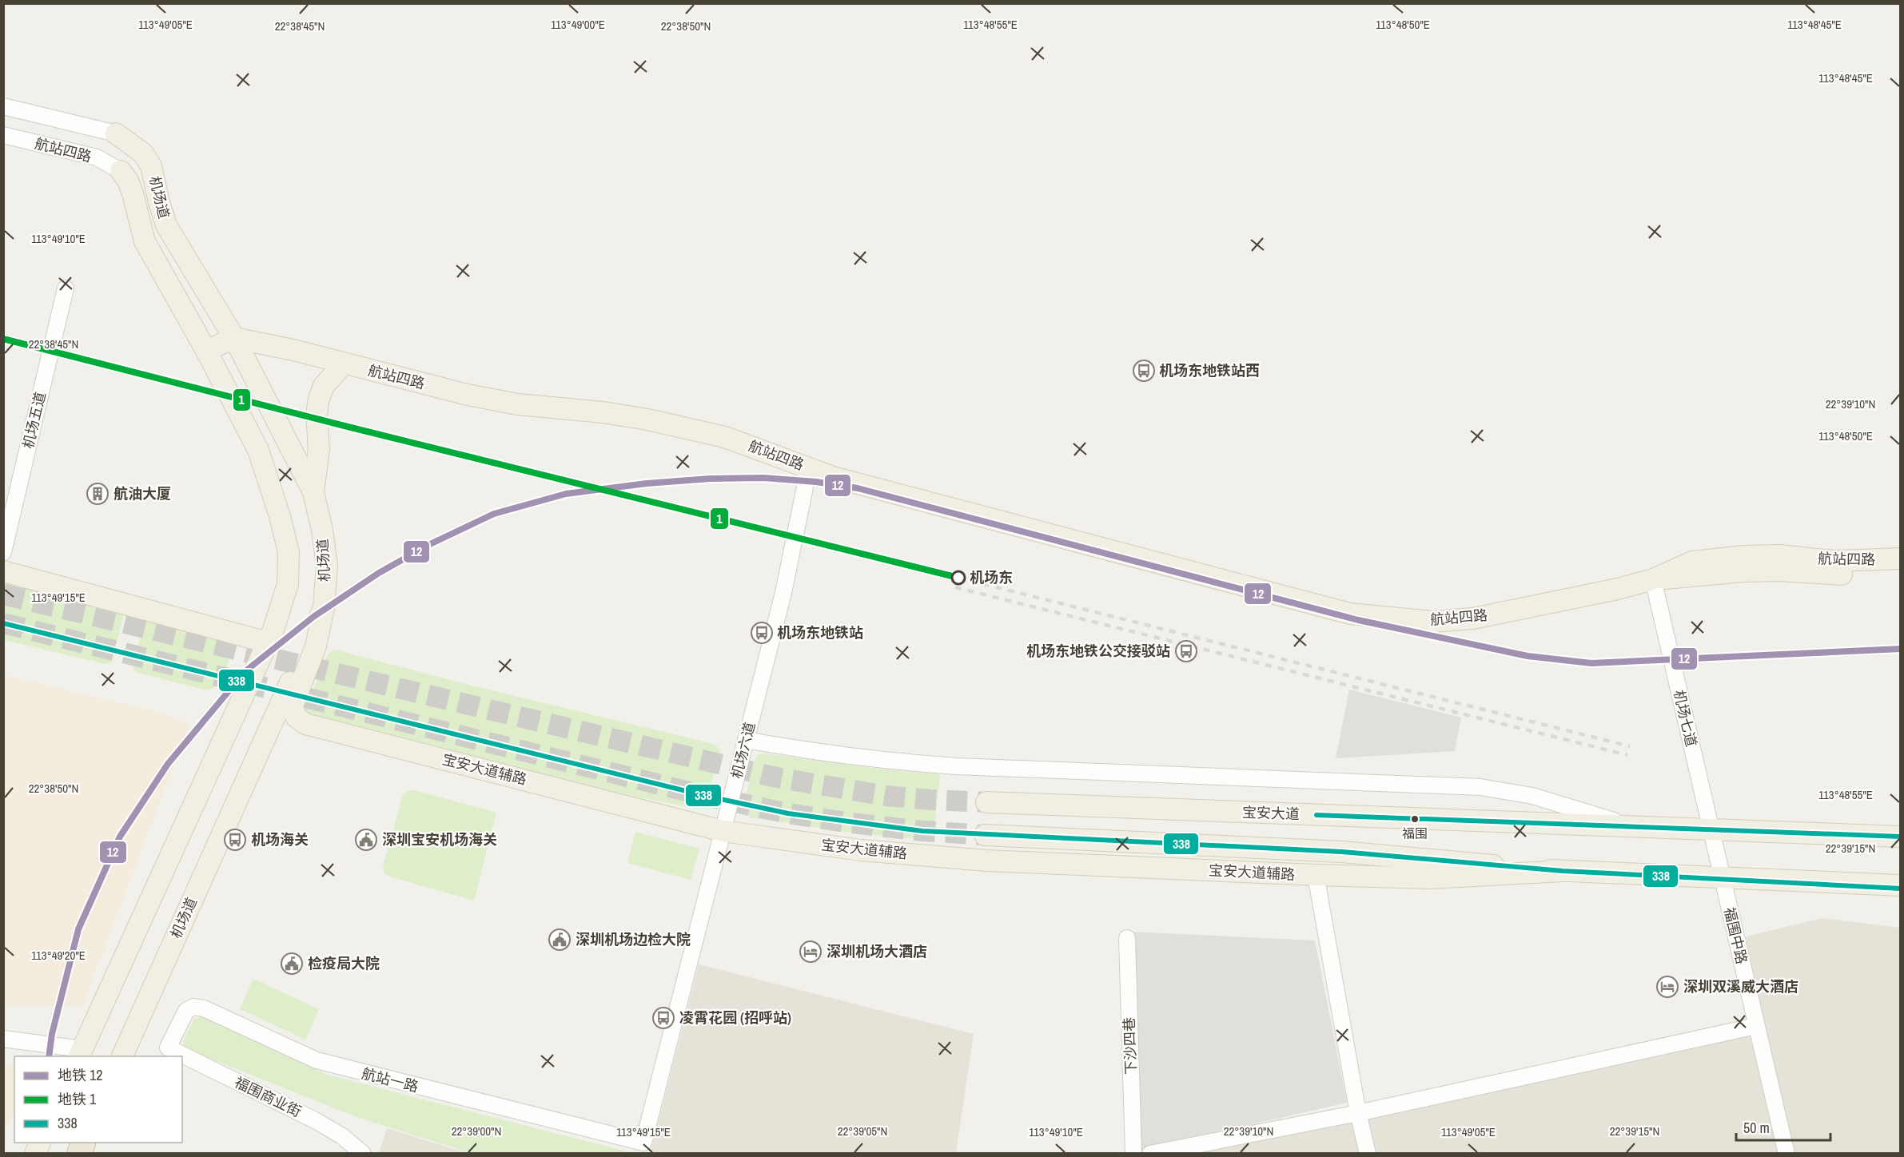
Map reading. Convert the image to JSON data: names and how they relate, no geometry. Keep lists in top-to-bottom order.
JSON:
{
  "streets": {
    "main road": [
      "航站四路",
      "机场道",
      "宝安大道辅路",
      "宝安大道"
    ],
    "street": [
      "机场五道",
      "机场七道",
      "机场六道",
      "福围中路",
      "下沙四巷",
      "航站一路",
      "福围商业街"
    ]
  },
  "crossings": [
    ["航站四路", "机场道"],
    ["航站四路", "机场七道"],
    ["航站四路", "机场六道"],
    ["机场道", "宝安大道辅路"],
    ["机场七道", "宝安大道"],
    ["机场七道", "福围中路"],
    ["机场六道", "宝安大道辅路"],
    ["机场六道", "航站一路"],
    ["宝安大道", "福围中路"],
    ["航站一路", "福围商业街"]
  ],
  "places": {
    "bus stop": [
      "机场东地铁站西",
      "机场东地铁站",
      "机场东地铁公交接驳站",
      "机场海关",
      "凌霄花园 (招呼站)"
    ],
    "building": ["航油大厦"],
    "other": ["机场东", "福围"],
    "public building": ["深圳宝安机场海关", "深圳机场边检大院", "检疫局大院"],
    "hotel": ["深圳机场大酒店", "深圳双溪威大酒店"]
  },
  "lines": ["metro line 1", "metro line 12", "transit line 338"],
  "legend": ["地铁 12", "地铁 1", "338"],
  "scale_bar": "50 m",
  "coordinates": [
    "113°48'45\"E",
    "113°49'05\"E",
    "113°49'00\"E",
    "113°48'55\"E",
    "113°48'50\"E",
    "22°38'45\"N",
    "22°38'50\"N",
    "113°49'10\"E",
    "22°39'10\"N",
    "113°49'15\"E",
    "22°39'15\"N",
    "113°49'20\"E",
    "22°39'00\"N",
    "22°39'05\"N"
  ]
}
